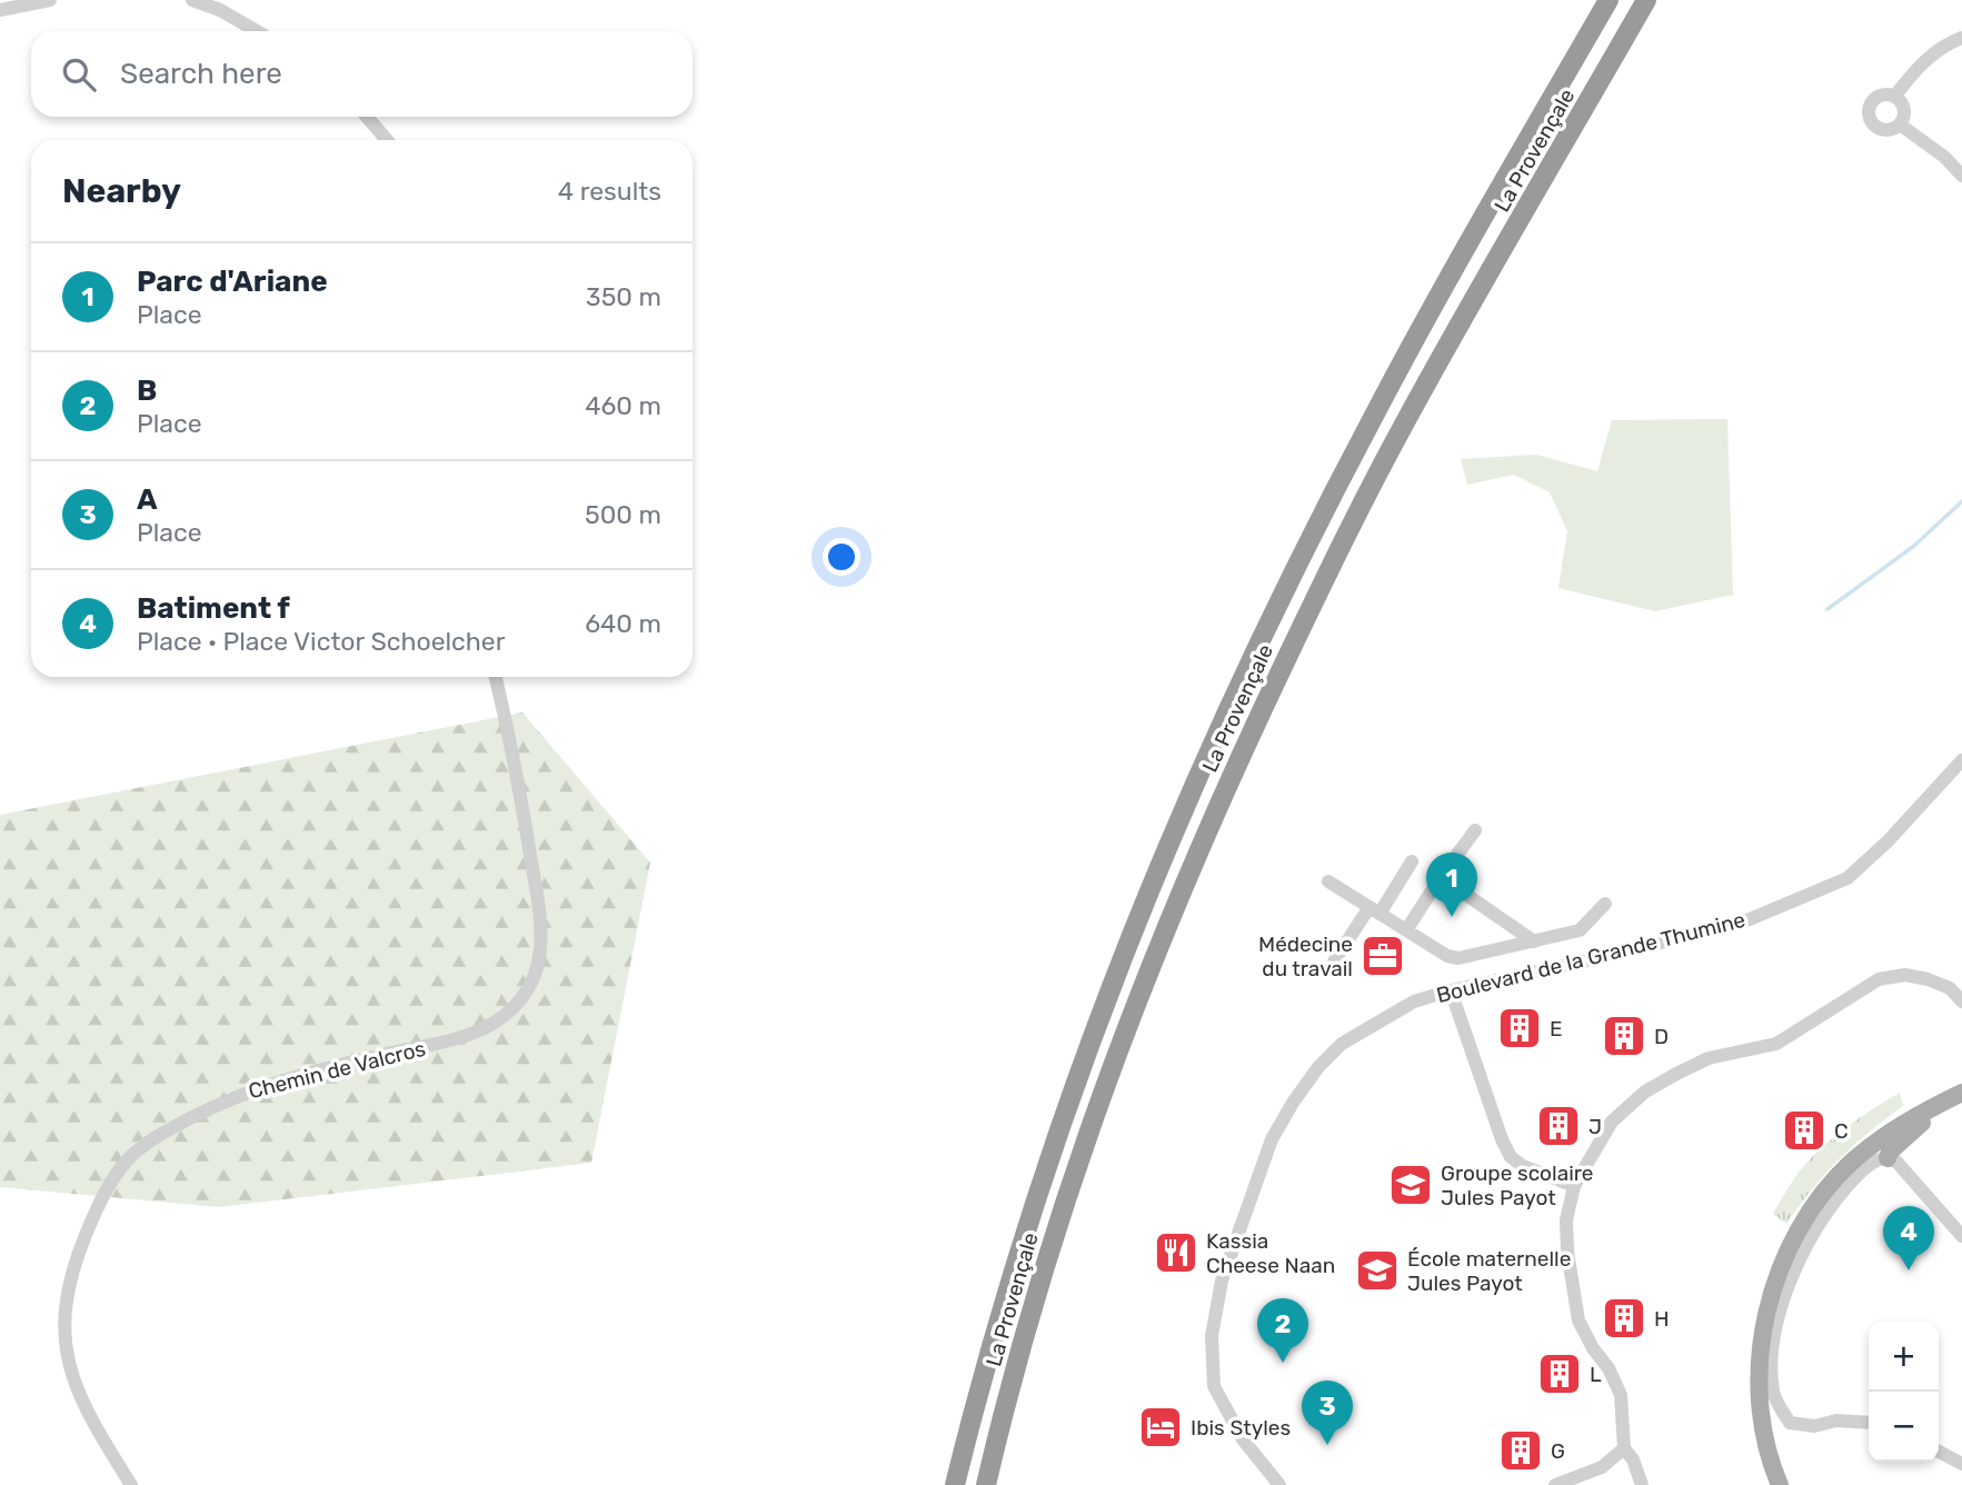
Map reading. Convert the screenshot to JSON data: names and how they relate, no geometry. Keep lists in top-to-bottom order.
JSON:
{
  "streets": {
    "highway": ["La Provençale"],
    "street": ["Boulevard de la Grande Thumine", "Chemin de Valcros"]
  },
  "places": {
    "office": ["Médecine du travail"],
    "building": [
      "E",
      "D",
      "J",
      "C",
      "H",
      "L",
      "G"
    ],
    "school or university": ["Groupe scolaire Jules Payot", "École maternelle Jules Payot"],
    "restaurant": ["Kassia Cheese Naan"],
    "hotel": ["Ibis Styles"]
  },
  "page": {
    "search": "Search here",
    "heading": ["Nearby", "4 results"],
    "list": [
      {
        "mark": "1",
        "name": "Parc d'Ariane",
        "note": "Place",
        "value": "350 m"
      },
      {
        "mark": "2",
        "name": "B",
        "note": "Place",
        "value": "460 m"
      },
      {
        "mark": "3",
        "name": "A",
        "note": "Place",
        "value": "500 m"
      },
      {
        "mark": "4",
        "name": "Batiment f",
        "note": "Place · Place Victor Schoelcher",
        "value": "640 m"
      }
    ],
    "pins": [
      "1",
      "4",
      "2",
      "3"
    ],
    "map_buttons": ["+", "−"]
  }
}
